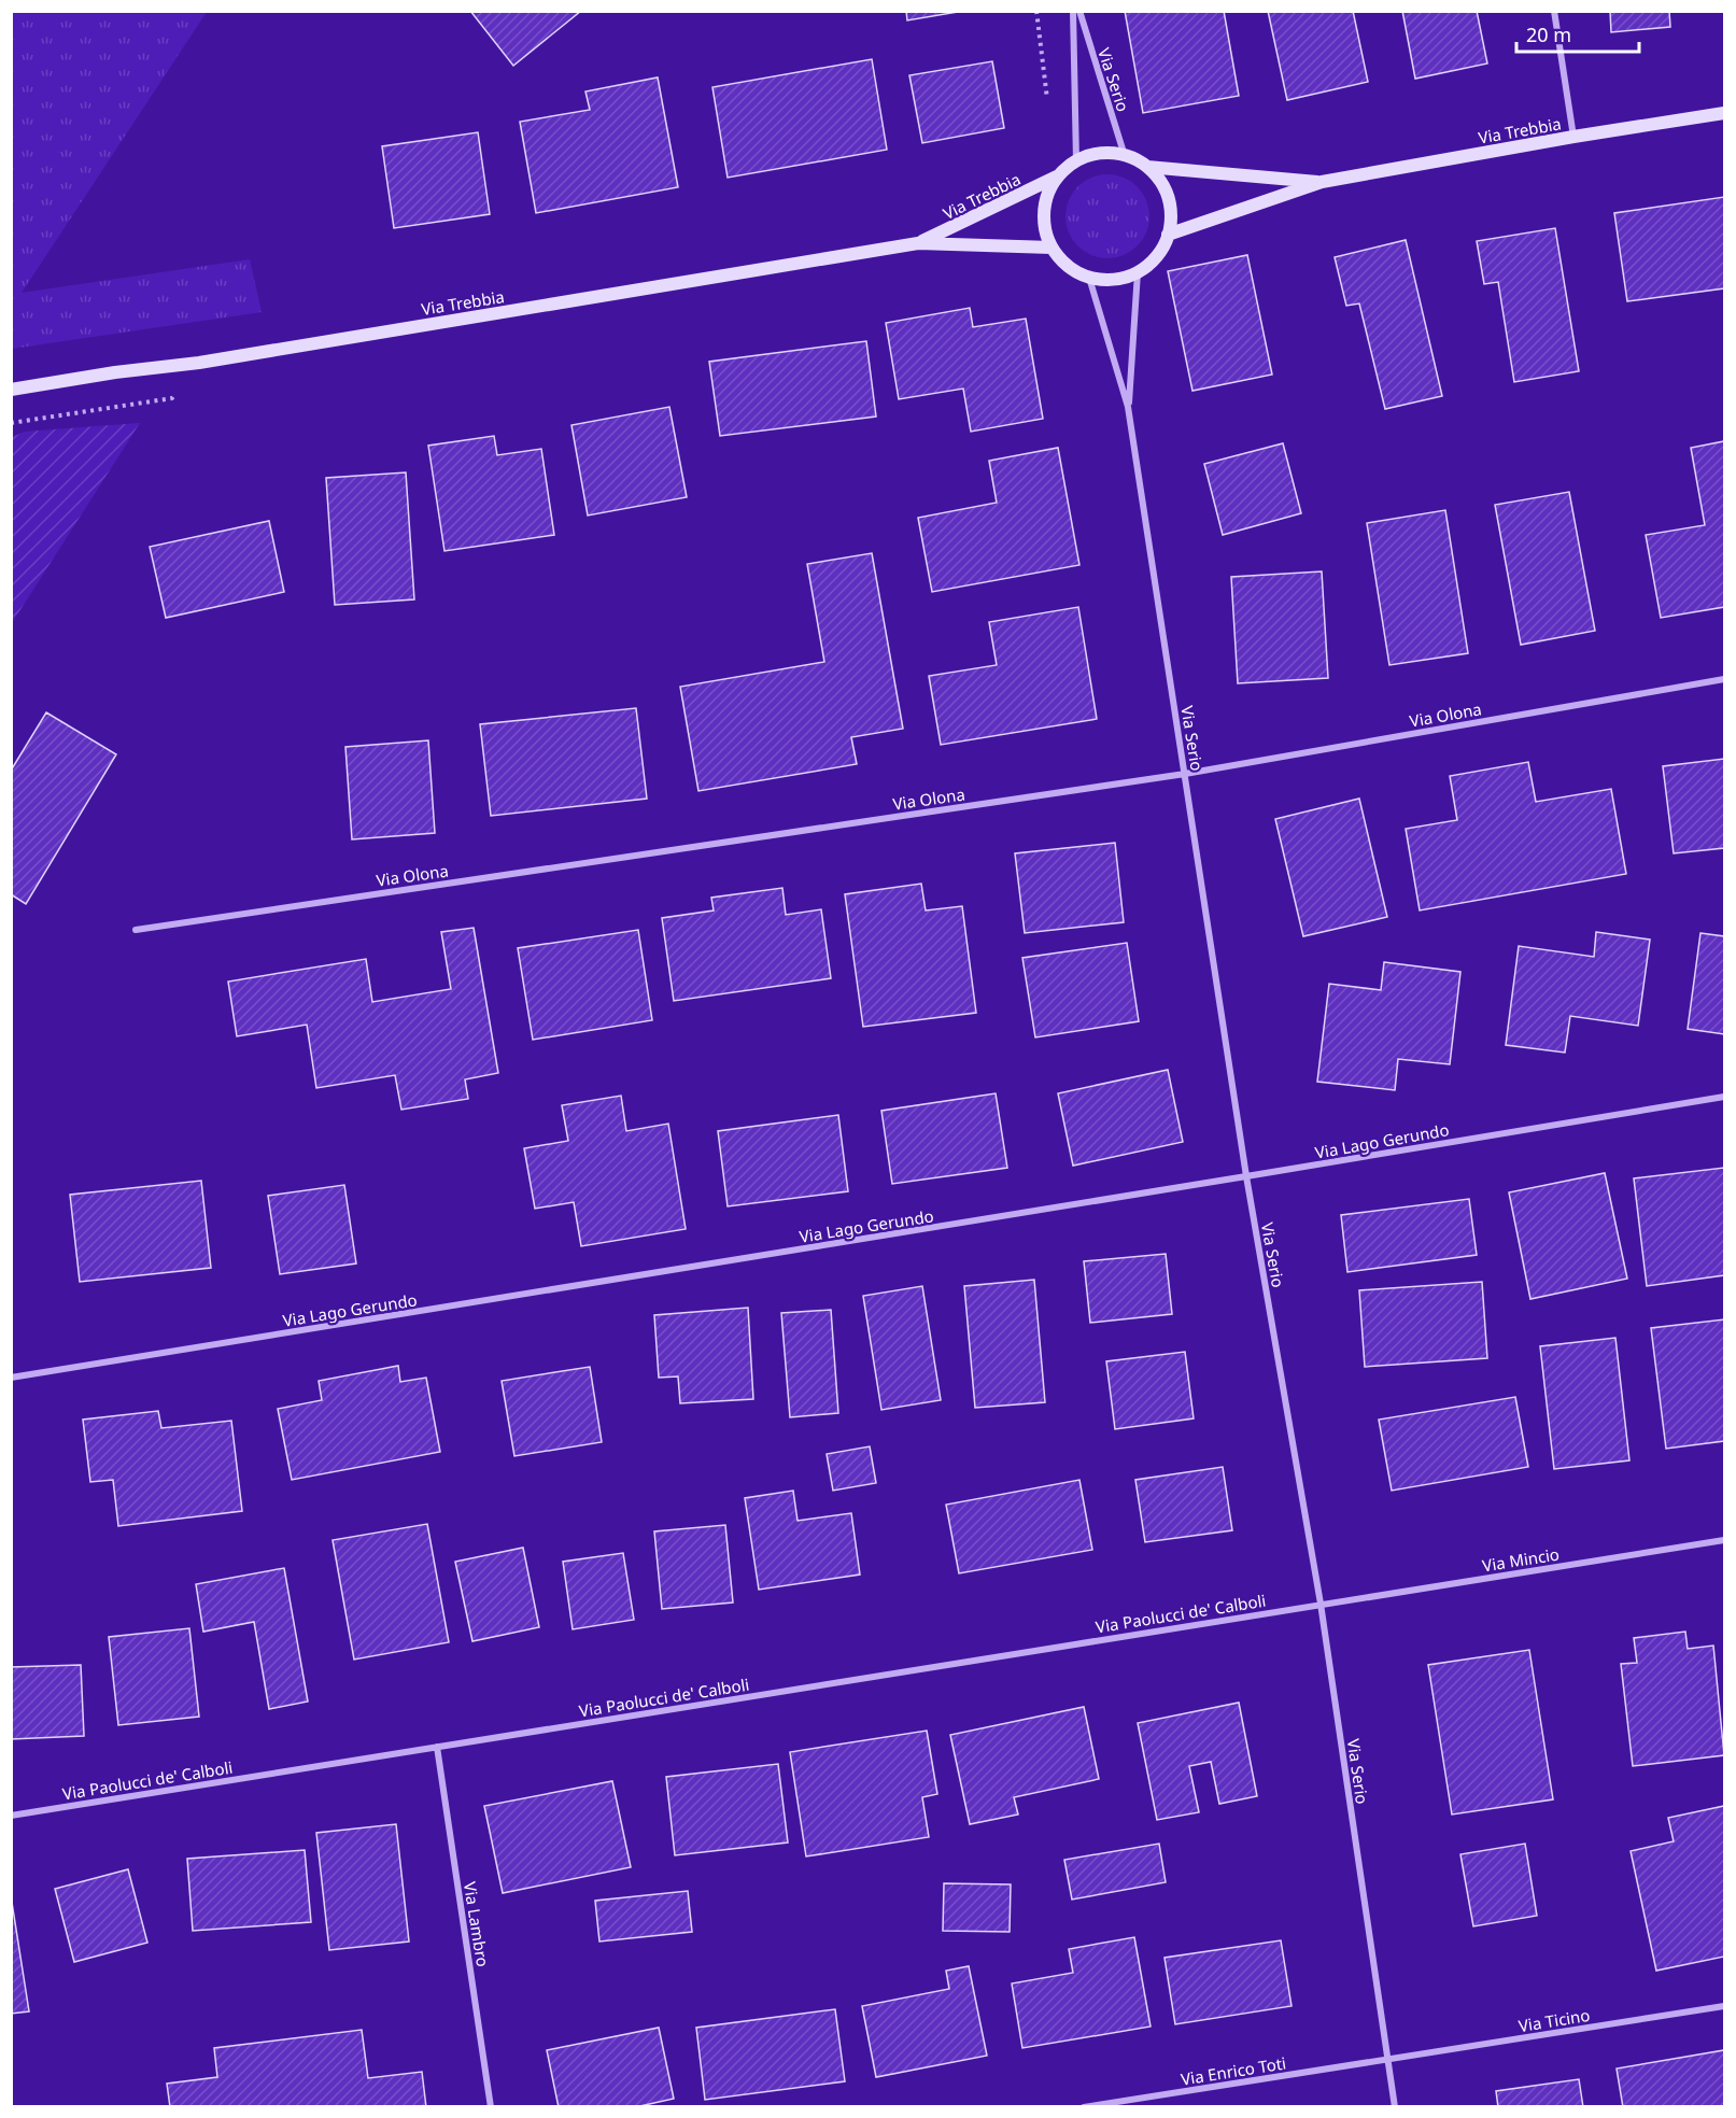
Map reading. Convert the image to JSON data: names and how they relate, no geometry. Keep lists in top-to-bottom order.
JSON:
{
  "streets": {
    "street": [
      "Via Serio",
      "Via Trebbia",
      "Via Olona",
      "Via Lago Gerundo",
      "Via Mincio",
      "Via Paolucci de' Calboli",
      "Via Lambro",
      "Via Ticino",
      "Via Enrico Toti"
    ]
  },
  "crossings": [
    ["Via Serio", "Via Trebbia"],
    ["Via Serio", "Via Olona"],
    ["Via Serio", "Via Lago Gerundo"],
    ["Via Serio", "Via Mincio"],
    ["Via Serio", "Via Paolucci de' Calboli"],
    ["Via Serio", "Via Ticino"],
    ["Via Serio", "Via Enrico Toti"],
    ["Via Mincio", "Via Paolucci de' Calboli"],
    ["Via Paolucci de' Calboli", "Via Lambro"],
    ["Via Ticino", "Via Enrico Toti"]
  ],
  "scale_bar": "20 m"
}
